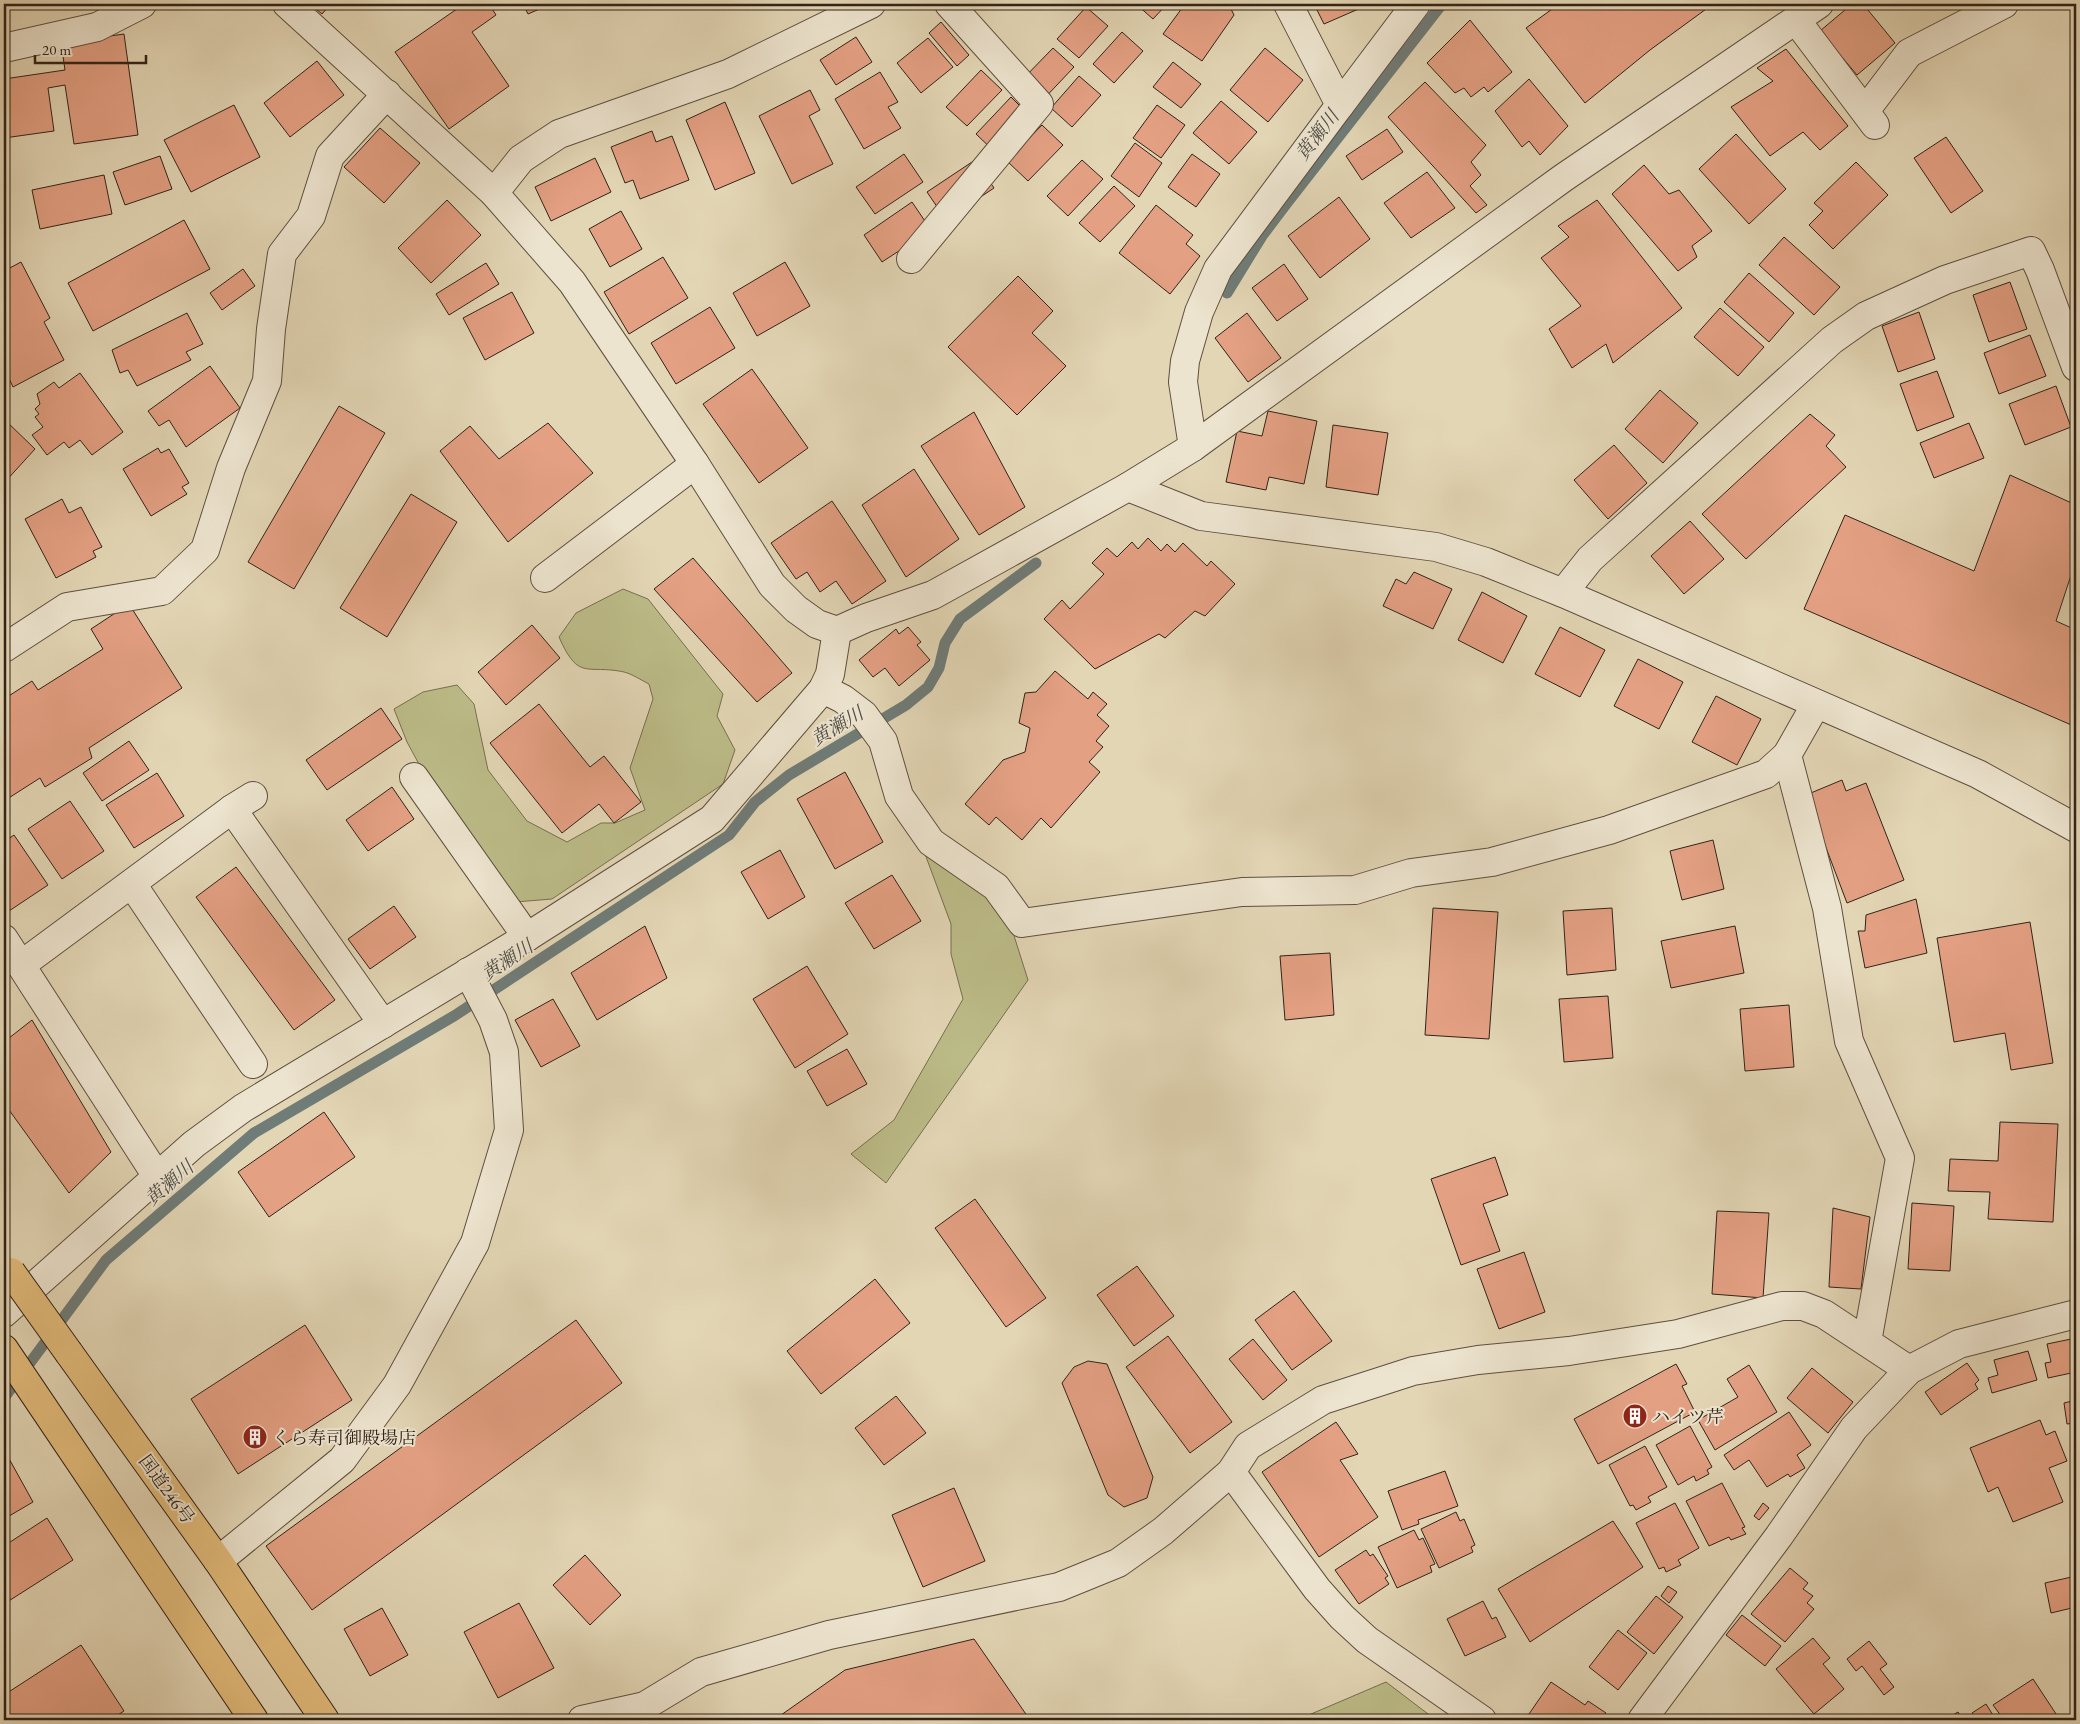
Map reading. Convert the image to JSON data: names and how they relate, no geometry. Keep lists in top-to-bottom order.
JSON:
{
  "streets": {
    "highway": ["国道246号"]
  },
  "water": ["黄瀬川"],
  "places": {
    "building": ["ハイツ芹", "くら寿司御殿場店"]
  },
  "scale_bar": "20 m"
}
